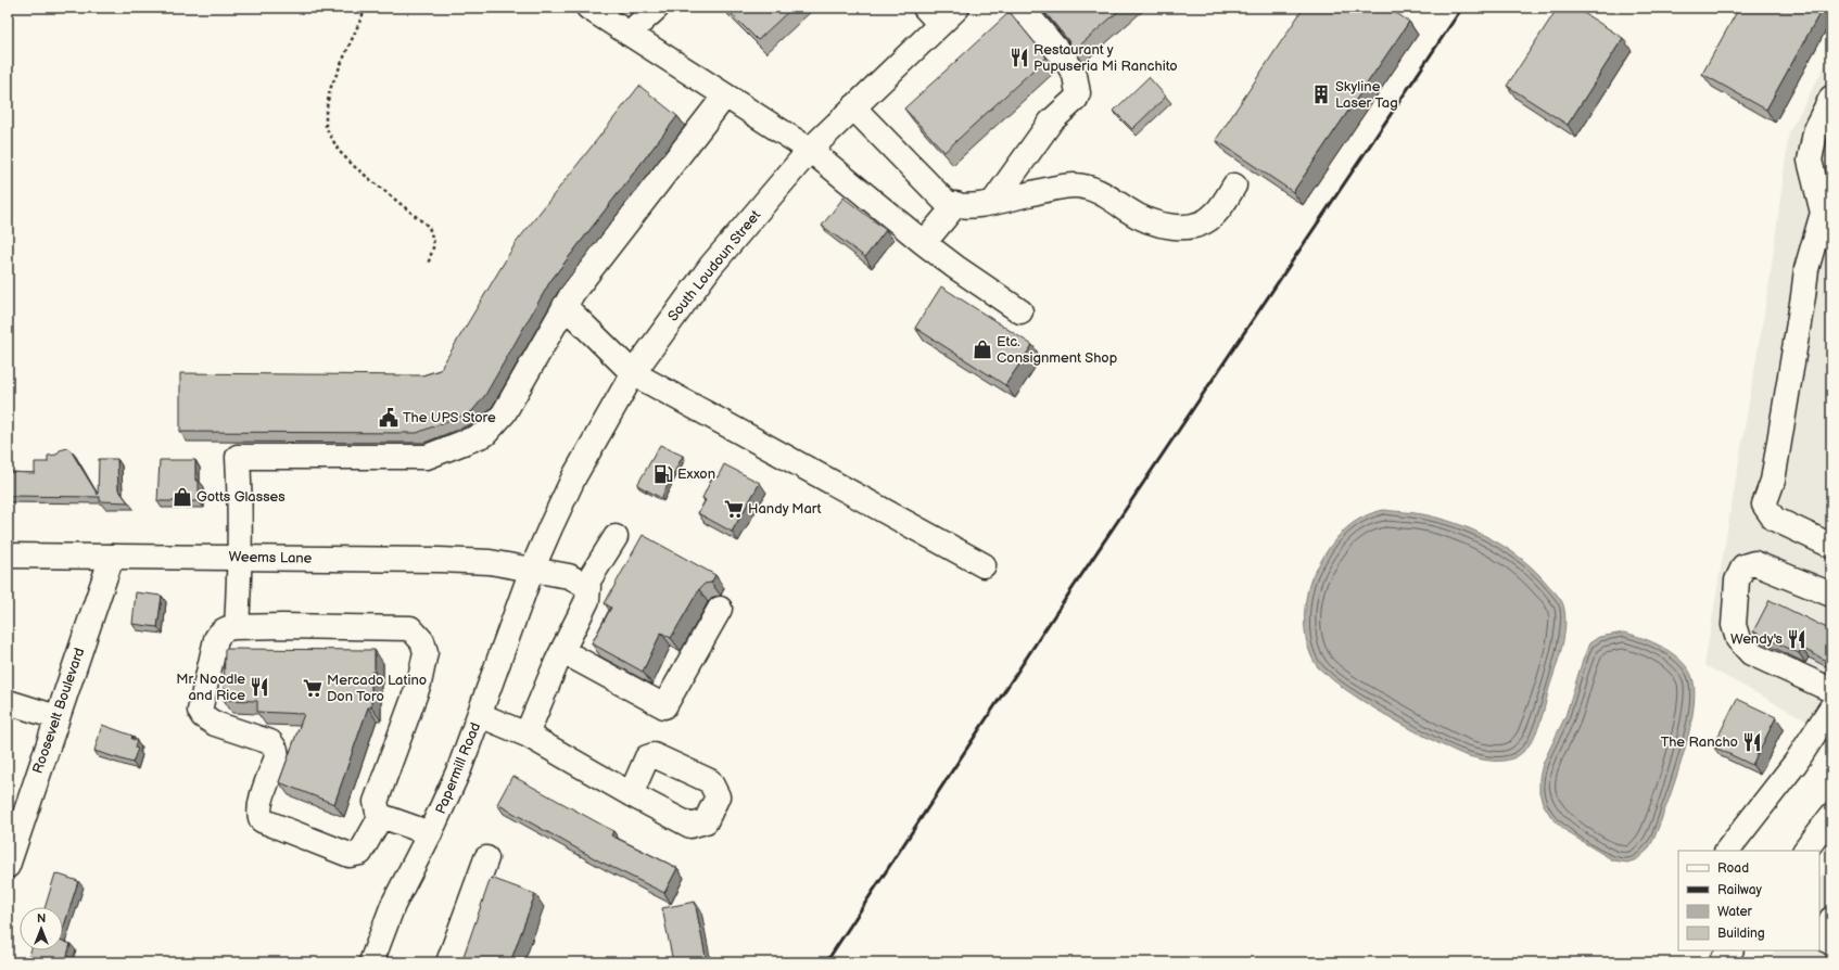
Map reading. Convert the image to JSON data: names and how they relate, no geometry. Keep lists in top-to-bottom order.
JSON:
{
  "streets": {
    "main road": [
      "South Loudoun Street",
      "Weems Lane",
      "Roosevelt Boulevard",
      "Papermill Road"
    ]
  },
  "crossings": [
    ["South Loudoun Street", "Weems Lane"],
    ["South Loudoun Street", "Papermill Road"],
    ["Weems Lane", "Roosevelt Boulevard"],
    ["Weems Lane", "Papermill Road"]
  ],
  "places": {
    "restaurant": [
      "Restaurant y Pupuseria Mi Ranchito",
      "Wendy's",
      "Mr. Noodle and Rice",
      "The Rancho"
    ],
    "building": ["Skyline Laser Tag"],
    "shop": ["Etc. Consignment Shop", "Gotts Glasses"],
    "public building": ["The UPS Store"],
    "fuel station": ["Exxon"],
    "supermarket": ["Handy Mart", "Mercado Latino Don Toro"]
  },
  "legend": [
    "Road",
    "Railway",
    "Water",
    "Building"
  ],
  "north": "top"
}
